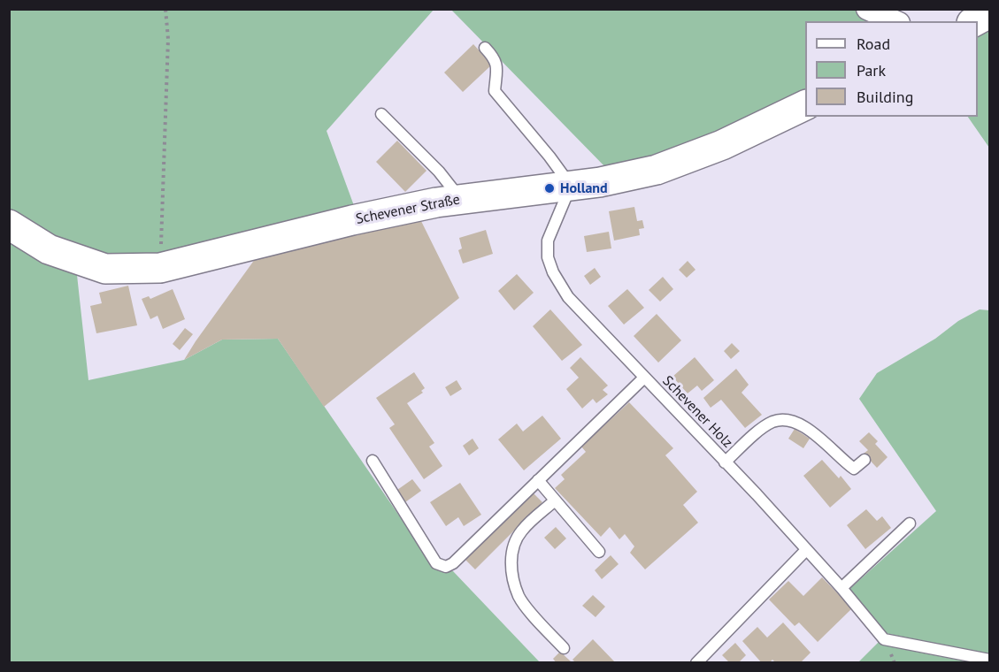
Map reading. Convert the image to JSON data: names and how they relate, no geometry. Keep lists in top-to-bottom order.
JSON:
{
  "streets": {
    "main road": ["Schevener Straße"],
    "lane": ["Schevener Holz"]
  },
  "crossings": [
    ["Schevener Straße", "Schevener Holz"]
  ],
  "places": ["Holland"],
  "legend": ["Road", "Park", "Building"]
}
